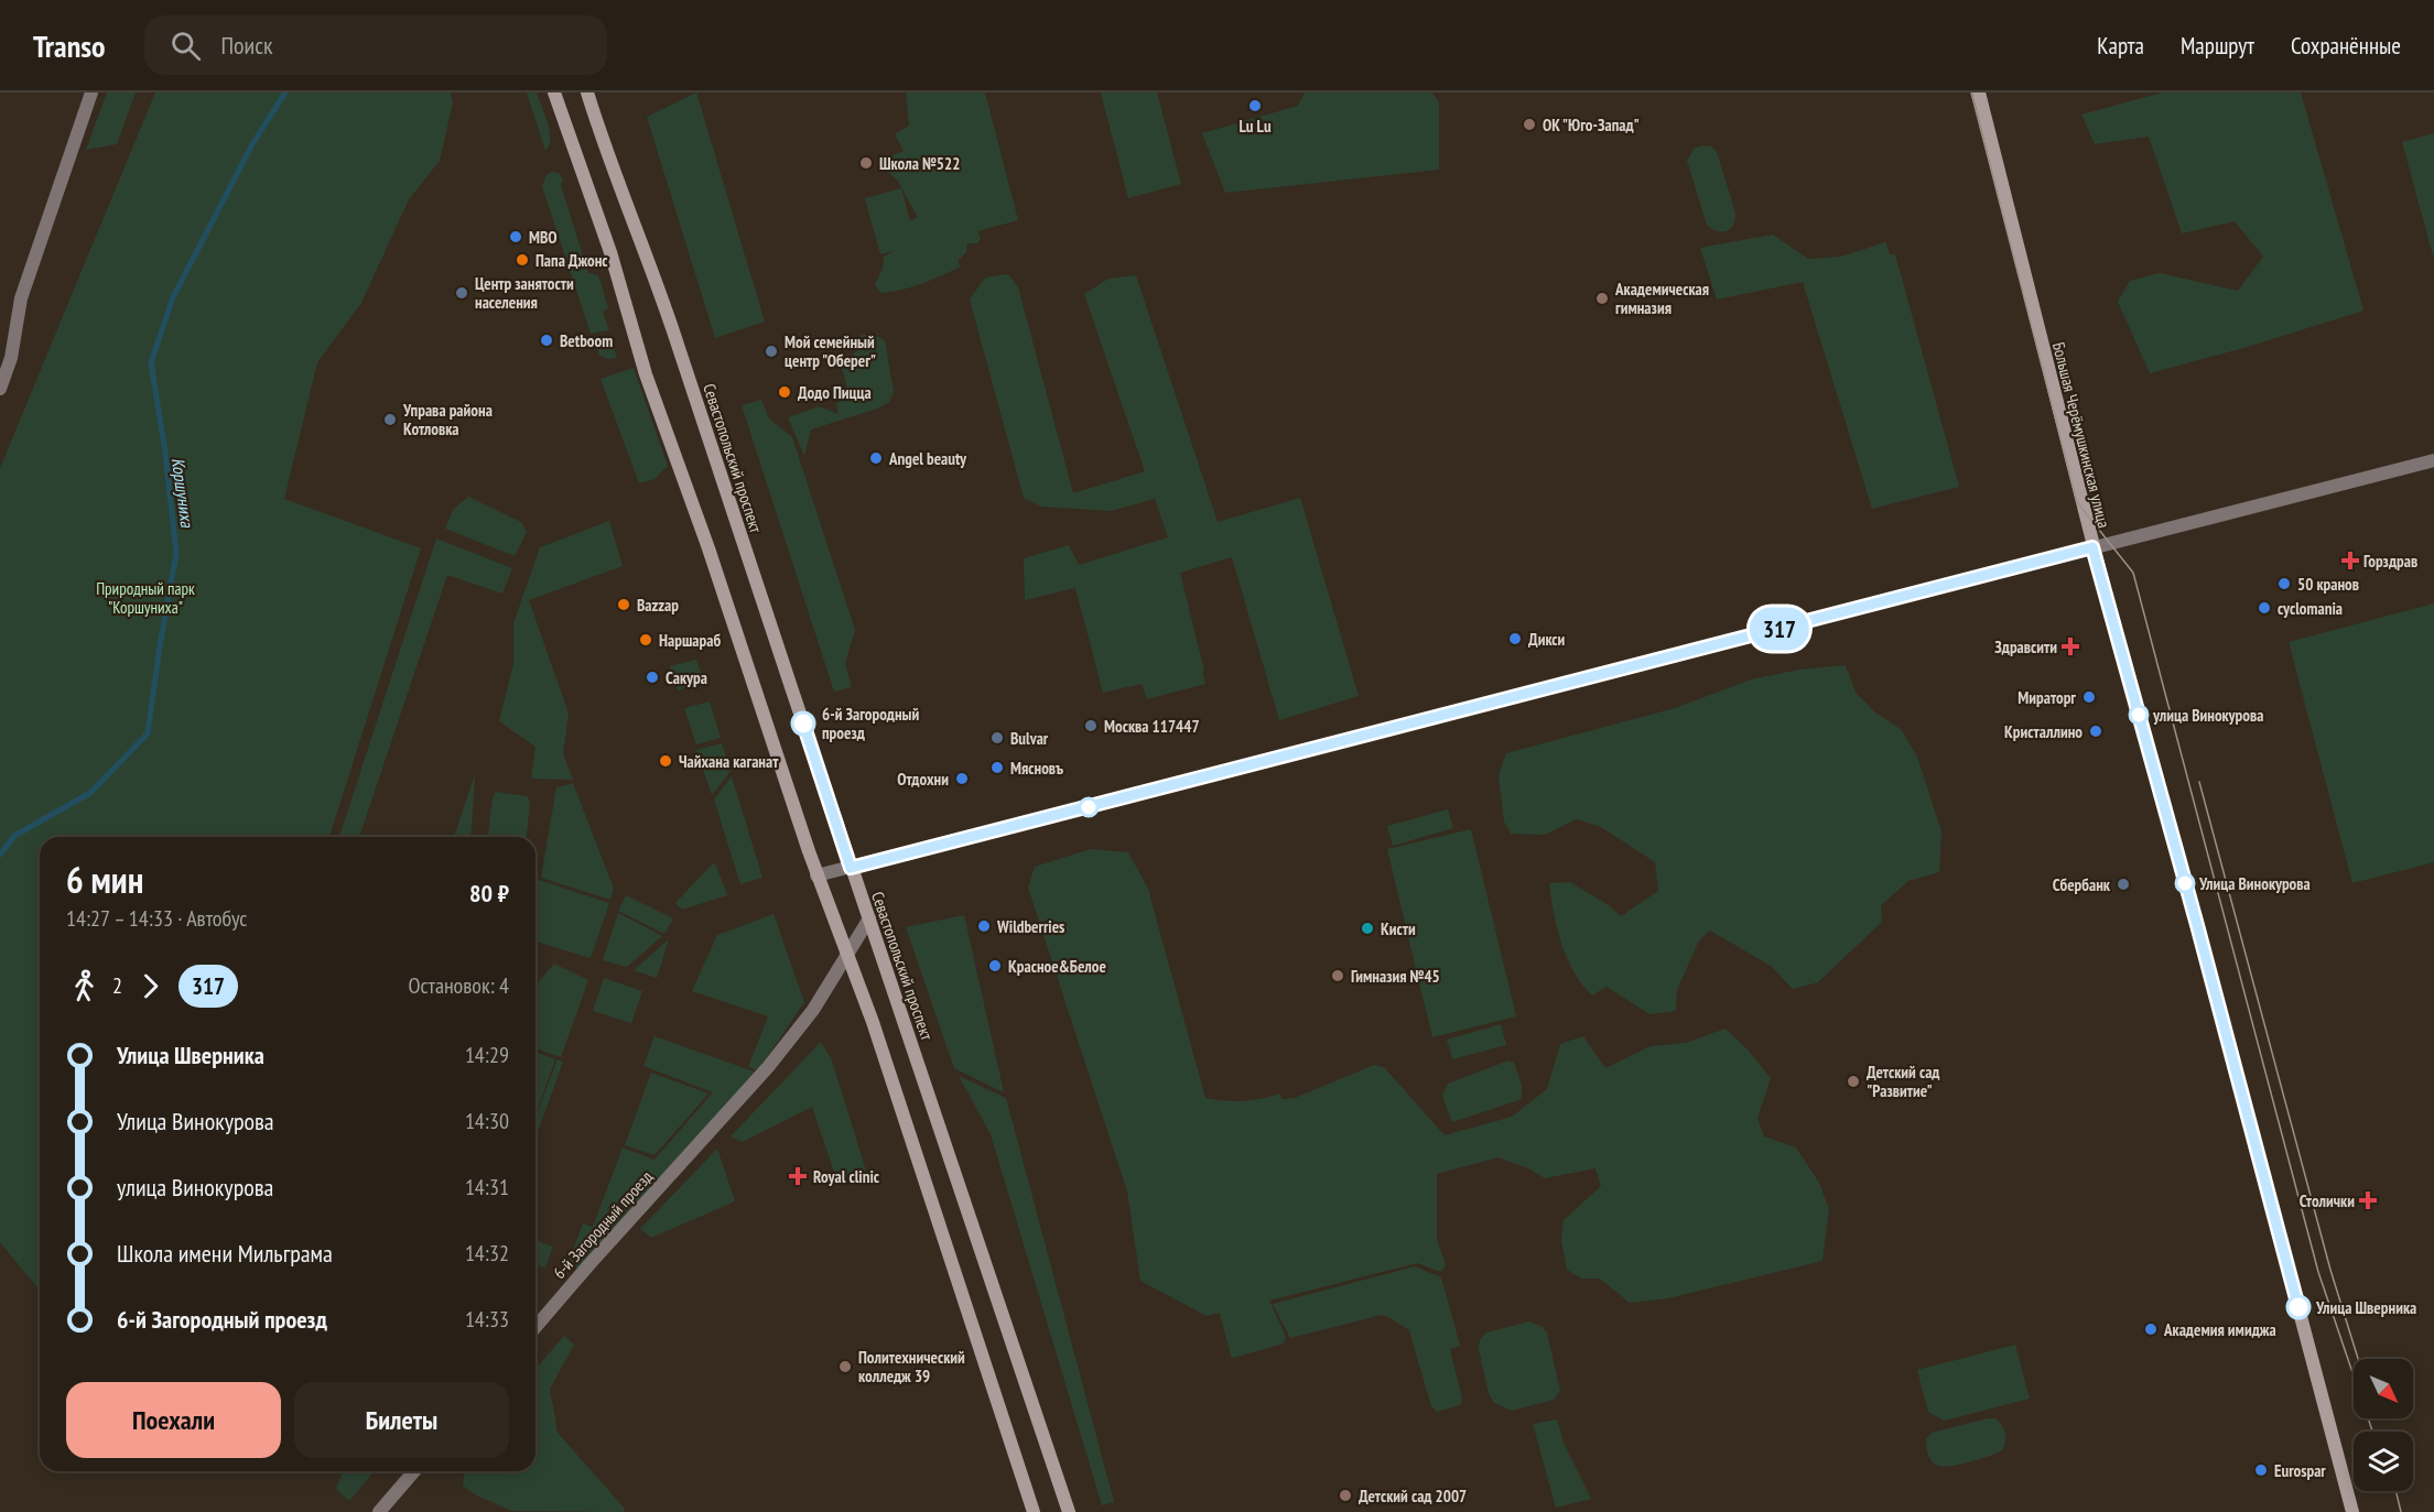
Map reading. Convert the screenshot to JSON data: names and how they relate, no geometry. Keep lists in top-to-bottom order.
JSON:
{
  "streets": {
    "main road": ["Большая Черёмушкинская улица", "Севастопольский проспект"],
    "street": ["6-й Загородный проезд"]
  },
  "crossings": [
    ["Севастопольский проспект", "6-й Загородный проезд"]
  ],
  "water": ["Коршуниха"],
  "parks": ["Природный парк \"Коршуниха\""],
  "places": {
    "other": [
      "Lu Lu",
      "ОК \"Юго-Запад\"",
      "Школа №522",
      "МВО",
      "Папа Джонс",
      "Центр занятости населения",
      "Академическая гимназия",
      "Betboom",
      "Мой семейный центр \"Оберег\"",
      "Додо Пицца",
      "Управа района Котловка",
      "Angel beauty",
      "50 кранов",
      "Bazzap",
      "cyclomania",
      "Дикси",
      "Наршараб",
      "Сакура",
      "Мираторг",
      "улица Винокурова",
      "6-й Загородный проезд",
      "Москва 117447",
      "Кристаллино",
      "Bulvar",
      "Чайхана каганат",
      "Мясновъ",
      "Отдохни",
      "Улица Винокурова",
      "Сбербанк",
      "Wildberries",
      "Кисти",
      "Красное&Белое",
      "Гимназия №45",
      "Детский сад \"Развитие\"",
      "Улица Шверника",
      "Академия имиджа",
      "Политехнический колледж 39",
      "Eurospar",
      "Детский сад 2007"
    ],
    "health": [
      "Горздрав",
      "Здравсити",
      "Royal clinic",
      "Столички"
    ]
  },
  "lines": ["bus line 317"],
  "north": "bottom right",
  "page": {
    "header": "Transo",
    "search": "Поиск",
    "nav": ["Карта", "Маршрут", "Сохранённые"],
    "on_map": "317",
    "heading": ["6 мин", "14:27 – 14:33 · Автобус", "80 ₽"],
    "legs": ["2", "317", "Остановок: 4"],
    "list": [
      {
        "name": "Улица Шверника",
        "value": "14:29"
      },
      {
        "name": "Улица Винокурова",
        "value": "14:30"
      },
      {
        "name": "улица Винокурова",
        "value": "14:31"
      },
      {
        "name": "Школа имени Мильграма",
        "value": "14:32"
      },
      {
        "name": "6-й Загородный проезд",
        "value": "14:33"
      }
    ],
    "buttons": ["Поехали", "Билеты"]
  }
}
